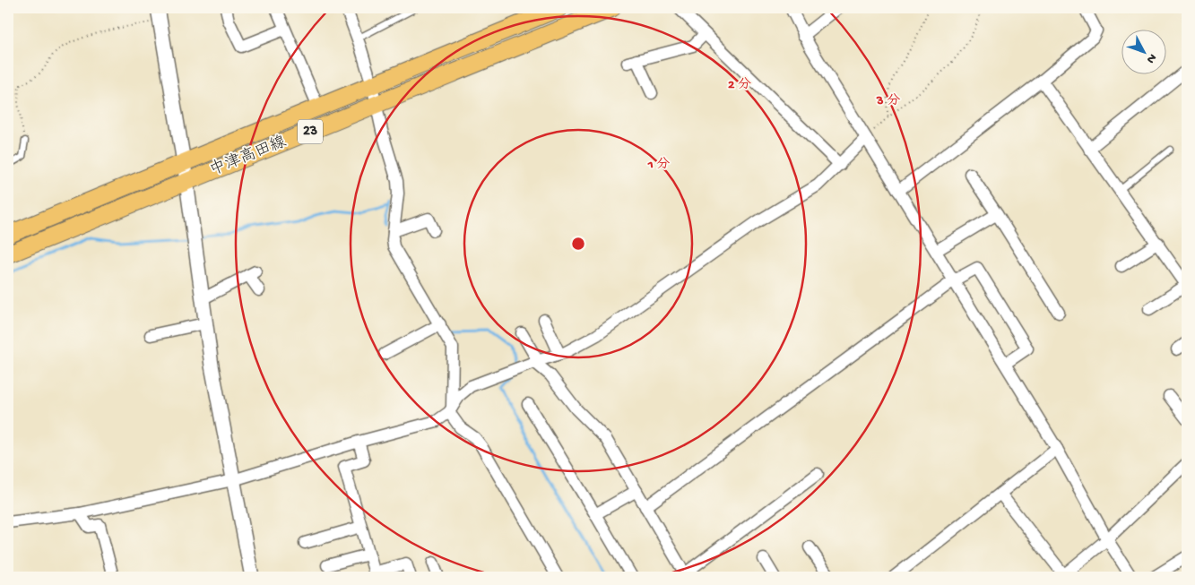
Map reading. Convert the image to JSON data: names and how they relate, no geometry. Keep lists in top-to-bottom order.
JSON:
{
  "streets": {
    "main road": ["23", "中津高田線"]
  },
  "north": "bottom right",
  "rings": ["2 分", "3 分", "1 分"]
}
